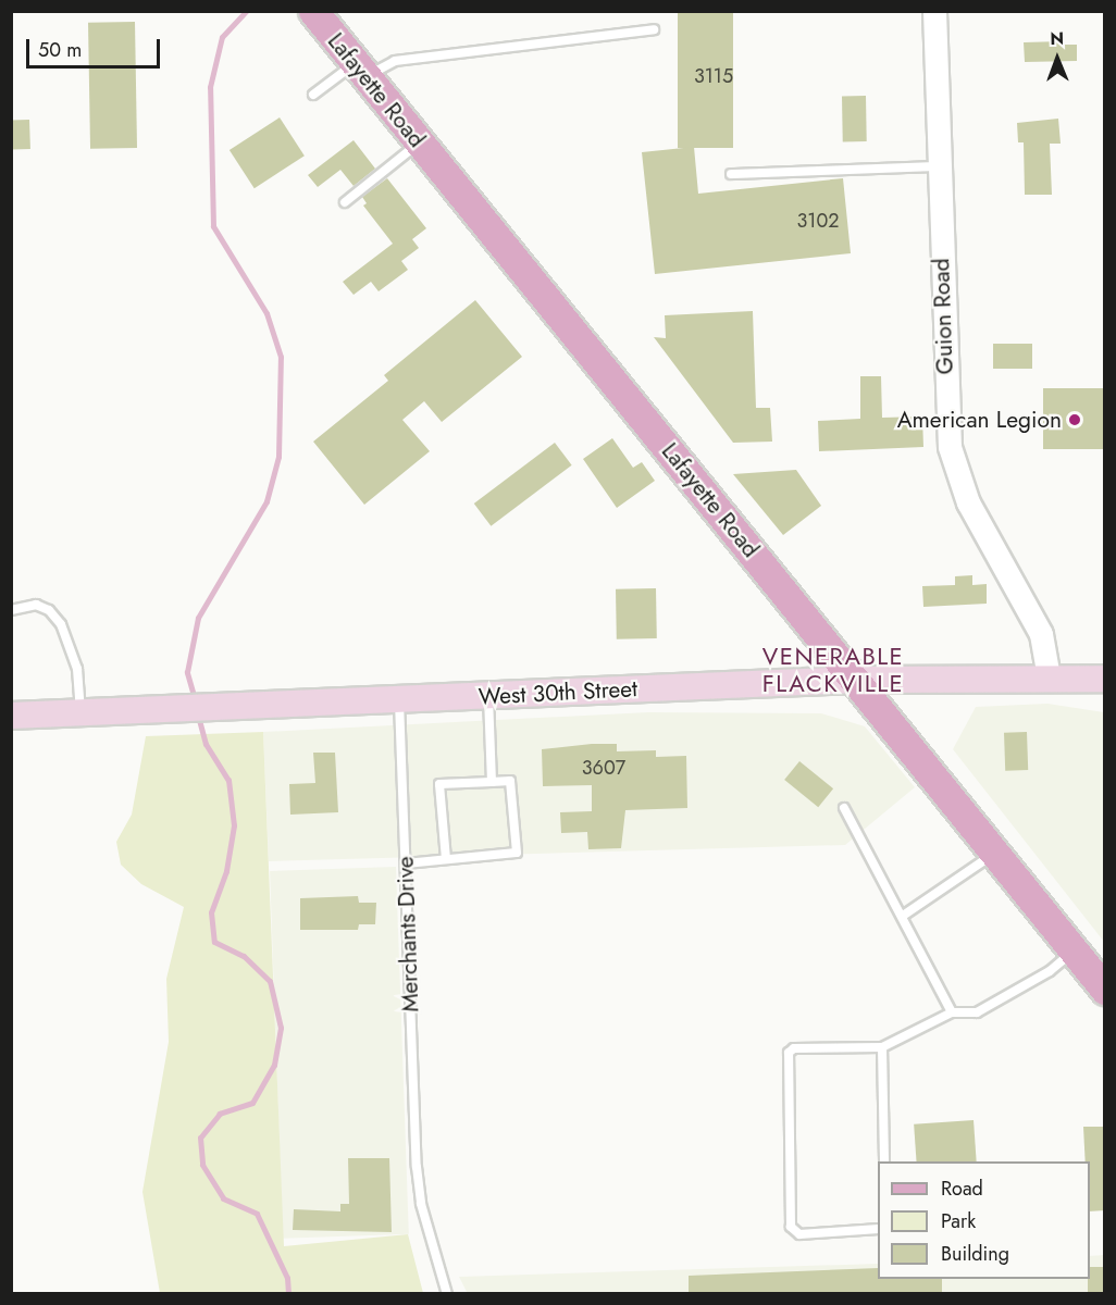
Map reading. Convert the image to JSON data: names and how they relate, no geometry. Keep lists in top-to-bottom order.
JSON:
{
  "streets": {
    "main road": ["Lafayette Road", "West 30th Street"],
    "street": ["Guion Road"],
    "lane": ["Merchants Drive"]
  },
  "crossings": [
    ["Lafayette Road", "West 30th Street"],
    ["Guion Road", "West 30th Street"],
    ["West 30th Street", "Merchants Drive"]
  ],
  "districts": ["VENERABLE FLACKVILLE"],
  "places": ["American Legion"],
  "house_numbers": ["3115", "3102", "3607"],
  "legend": ["Road", "Park", "Building"],
  "scale_bar": "50 m",
  "north": "top"
}
